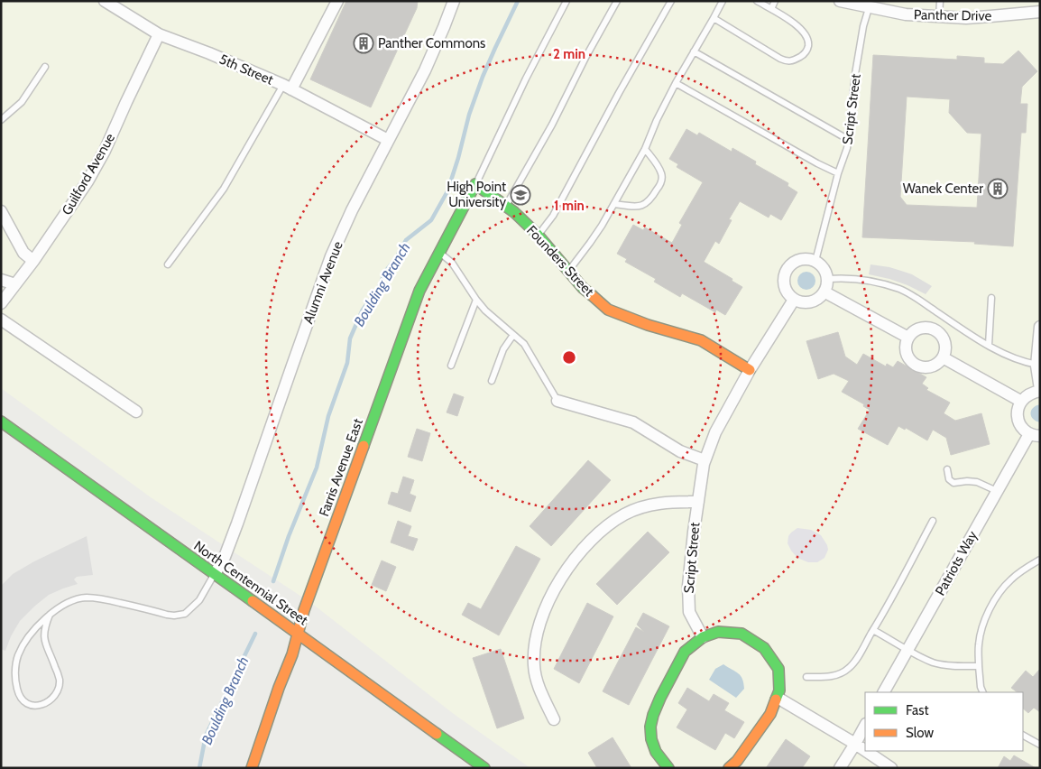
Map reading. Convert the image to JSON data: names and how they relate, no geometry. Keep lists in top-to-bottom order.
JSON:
{
  "streets": {
    "street": [
      "Panther Drive",
      "5th Street",
      "Script Street",
      "Guilford Avenue",
      "Founders Street",
      "Alumni Avenue",
      "Farris Avenue East",
      "Patriots Way",
      "North Centennial Street"
    ]
  },
  "crossings": [
    ["Panther Drive", "Script Street"],
    ["5th Street", "Guilford Avenue"],
    ["5th Street", "Alumni Avenue"],
    ["Script Street", "Founders Street"],
    ["Founders Street", "Farris Avenue East"],
    ["Alumni Avenue", "North Centennial Street"],
    ["Farris Avenue East", "North Centennial Street"]
  ],
  "water": ["Boulding Branch"],
  "places": {
    "building": ["Panther Commons", "Wanek Center"],
    "school or university": ["High Point University"]
  },
  "legend": ["Fast", "Slow"],
  "rings": ["2 min", "1 min"]
}
